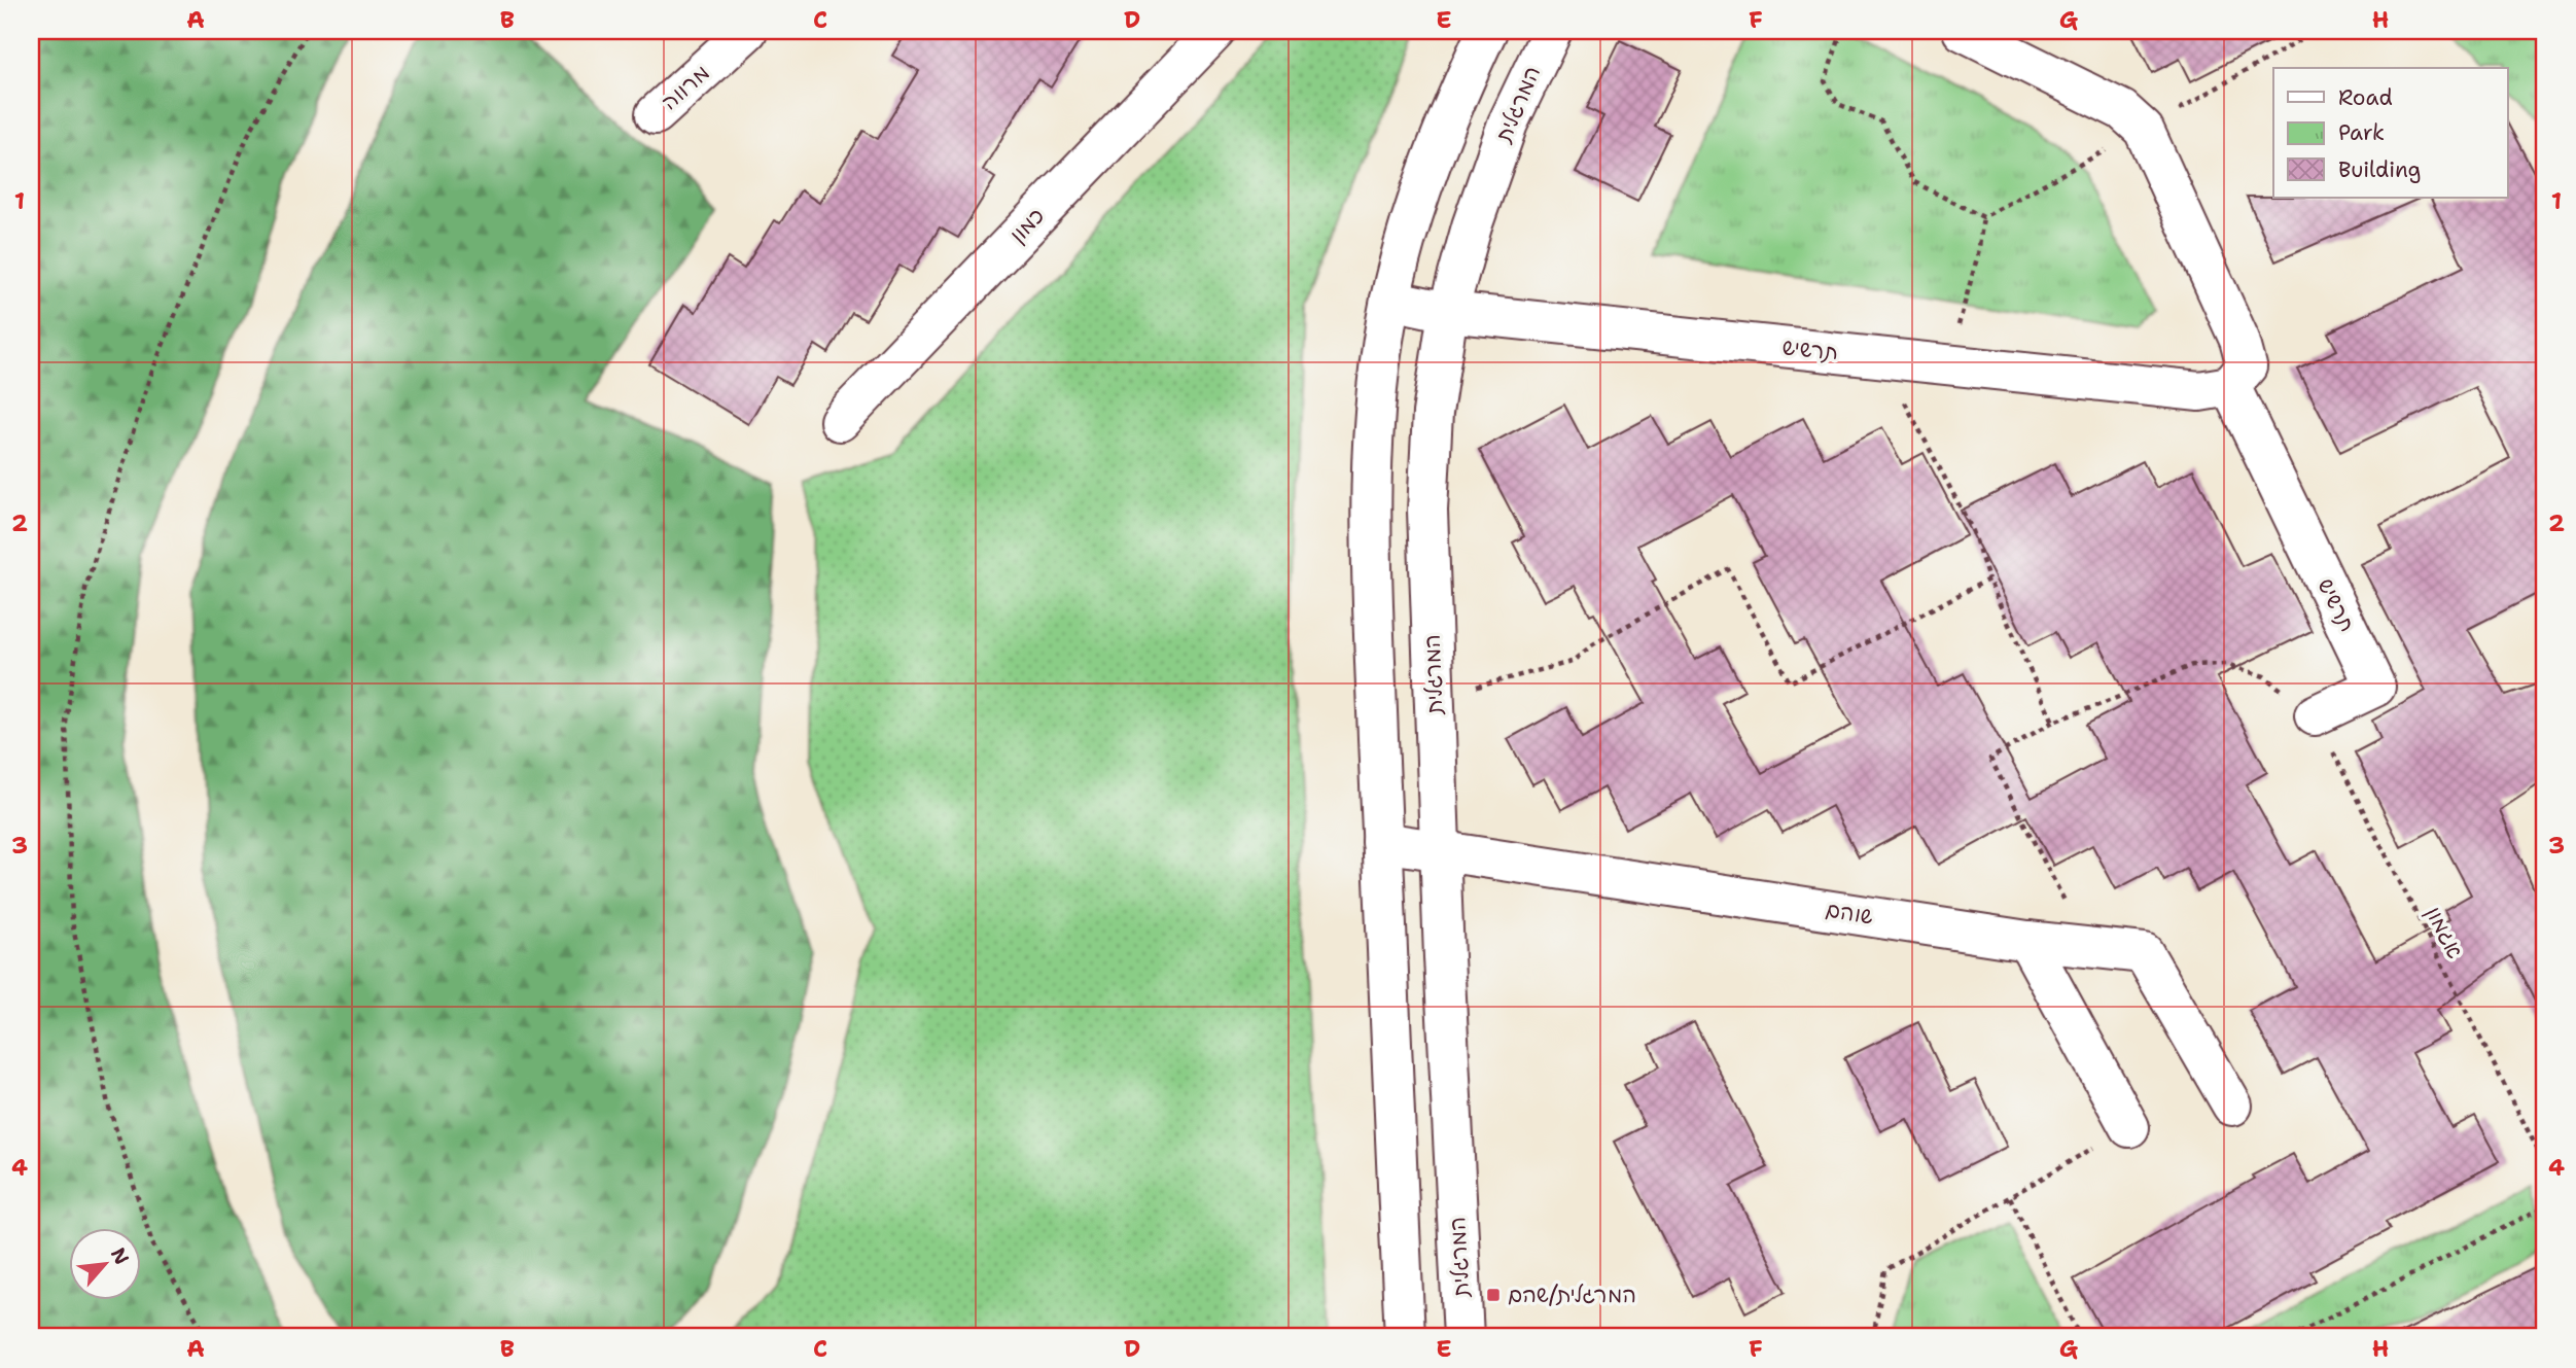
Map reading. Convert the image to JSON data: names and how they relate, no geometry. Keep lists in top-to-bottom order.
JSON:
{
  "streets": {
    "street": [
      "מרווה",
      "המרגלית",
      "כמון",
      "תרשיש",
      "שוהם"
    ],
    "path": ["אגמון"]
  },
  "crossings": [
    ["המרגלית", "תרשיש"],
    ["המרגלית", "שוהם"],
    ["תרשיש", "אגמון"]
  ],
  "places": {
    "transit": ["המרגלית/שהם"]
  },
  "legend": ["Road", "Park", "Building"],
  "north": "top right",
  "grid": {
    "columns": [
      "A",
      "B",
      "C",
      "D",
      "E",
      "F",
      "G",
      "H"
    ],
    "rows": [
      "1",
      "2",
      "3",
      "4"
    ]
  }
}
